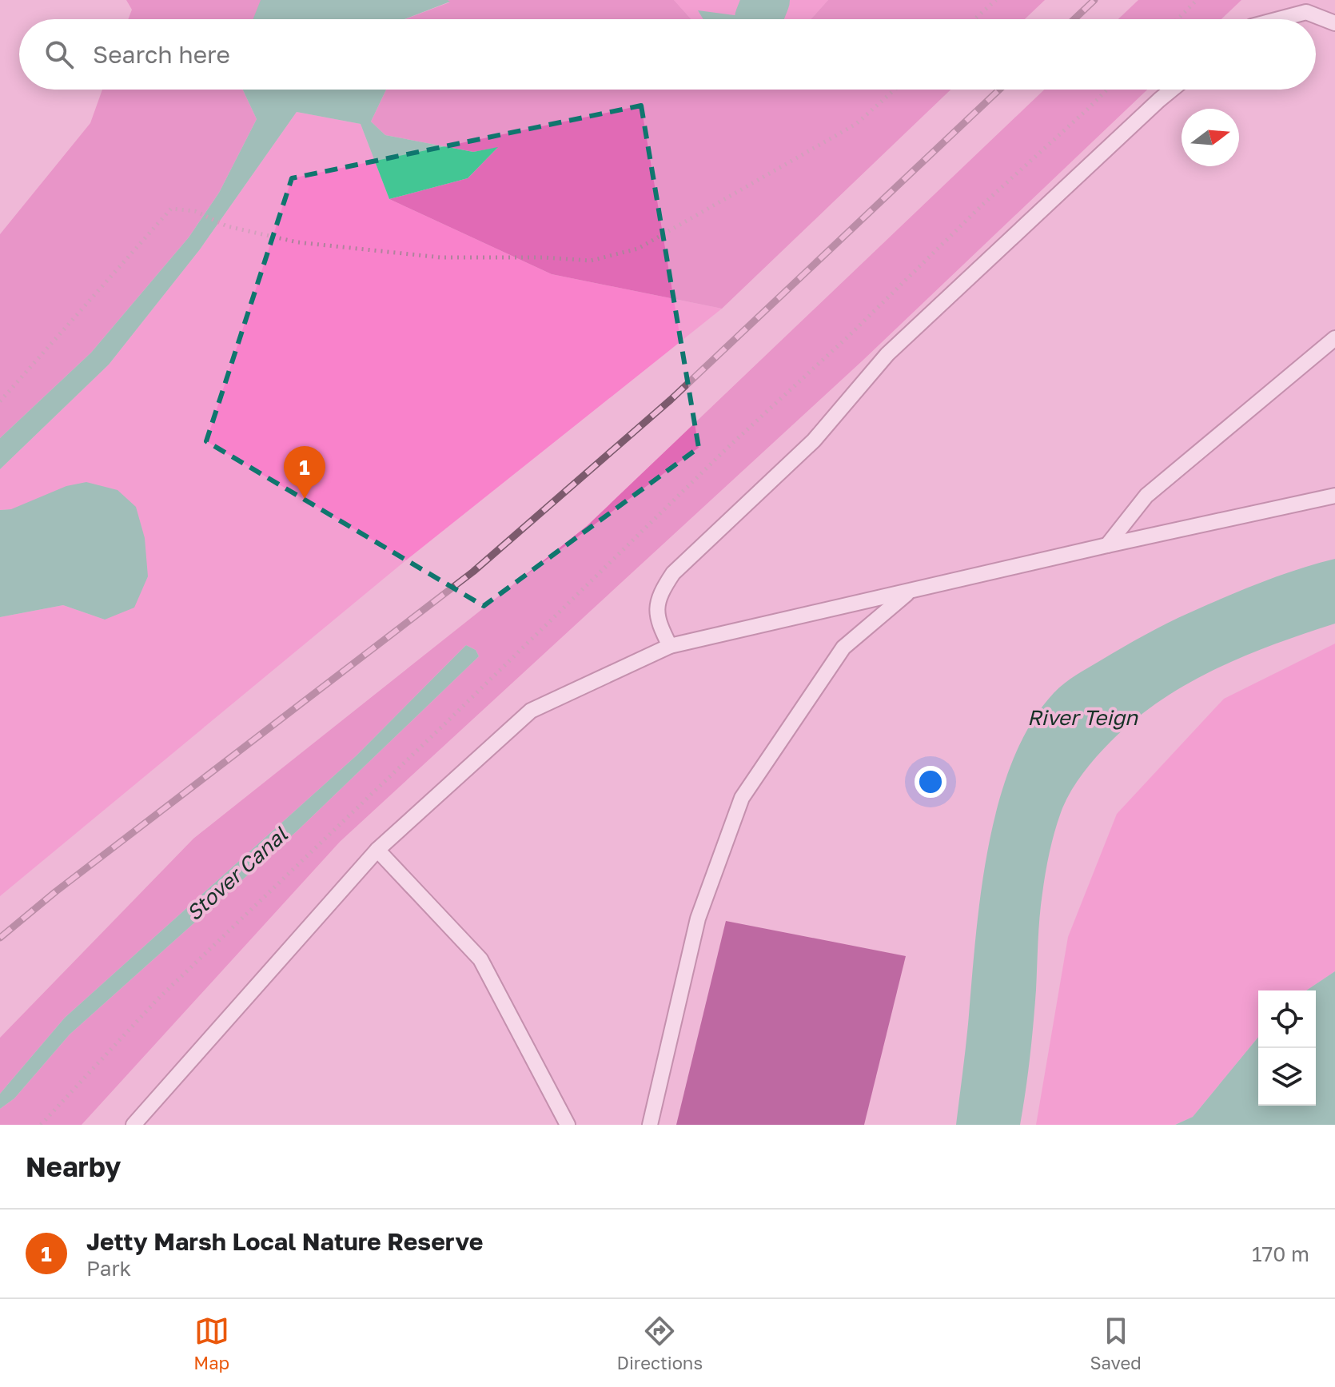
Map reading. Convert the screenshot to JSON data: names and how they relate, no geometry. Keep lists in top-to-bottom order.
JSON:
{
  "water": ["River Teign", "Stover Canal"],
  "north": "right",
  "page": {
    "search": "Search here",
    "pins": "1",
    "heading": "Nearby",
    "list": [
      {
        "mark": "1",
        "name": "Jetty Marsh Local Nature Reserve",
        "note": "Park",
        "value": "170 m"
      }
    ],
    "nav": ["Map", "Directions", "Saved"]
  }
}
